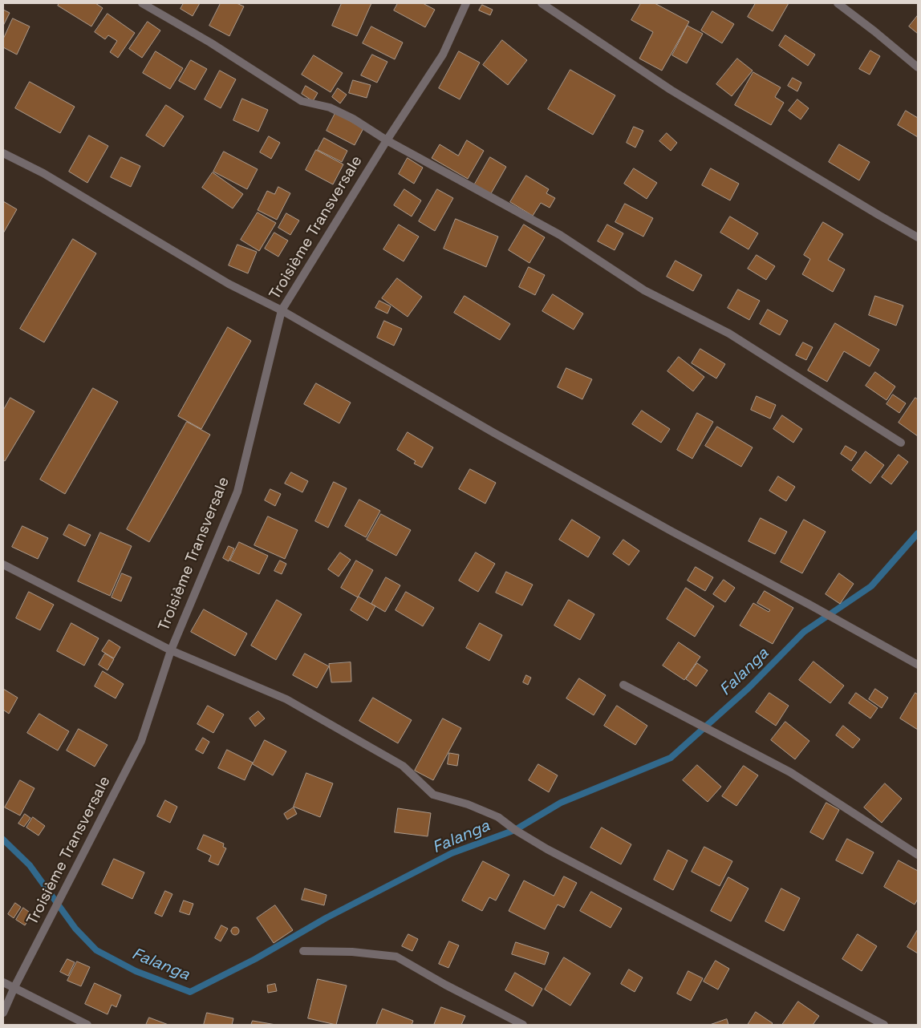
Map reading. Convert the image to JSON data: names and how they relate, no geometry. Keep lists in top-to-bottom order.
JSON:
{
  "streets": {
    "street": ["Troisième Transversale"]
  },
  "water": ["Falanga"]
}
